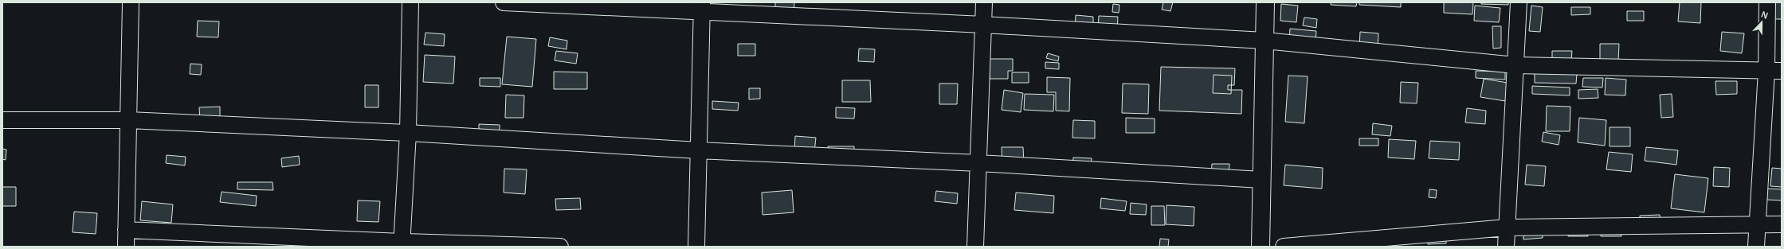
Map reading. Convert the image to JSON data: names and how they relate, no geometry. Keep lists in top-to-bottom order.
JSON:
{
  "north": "top"
}
